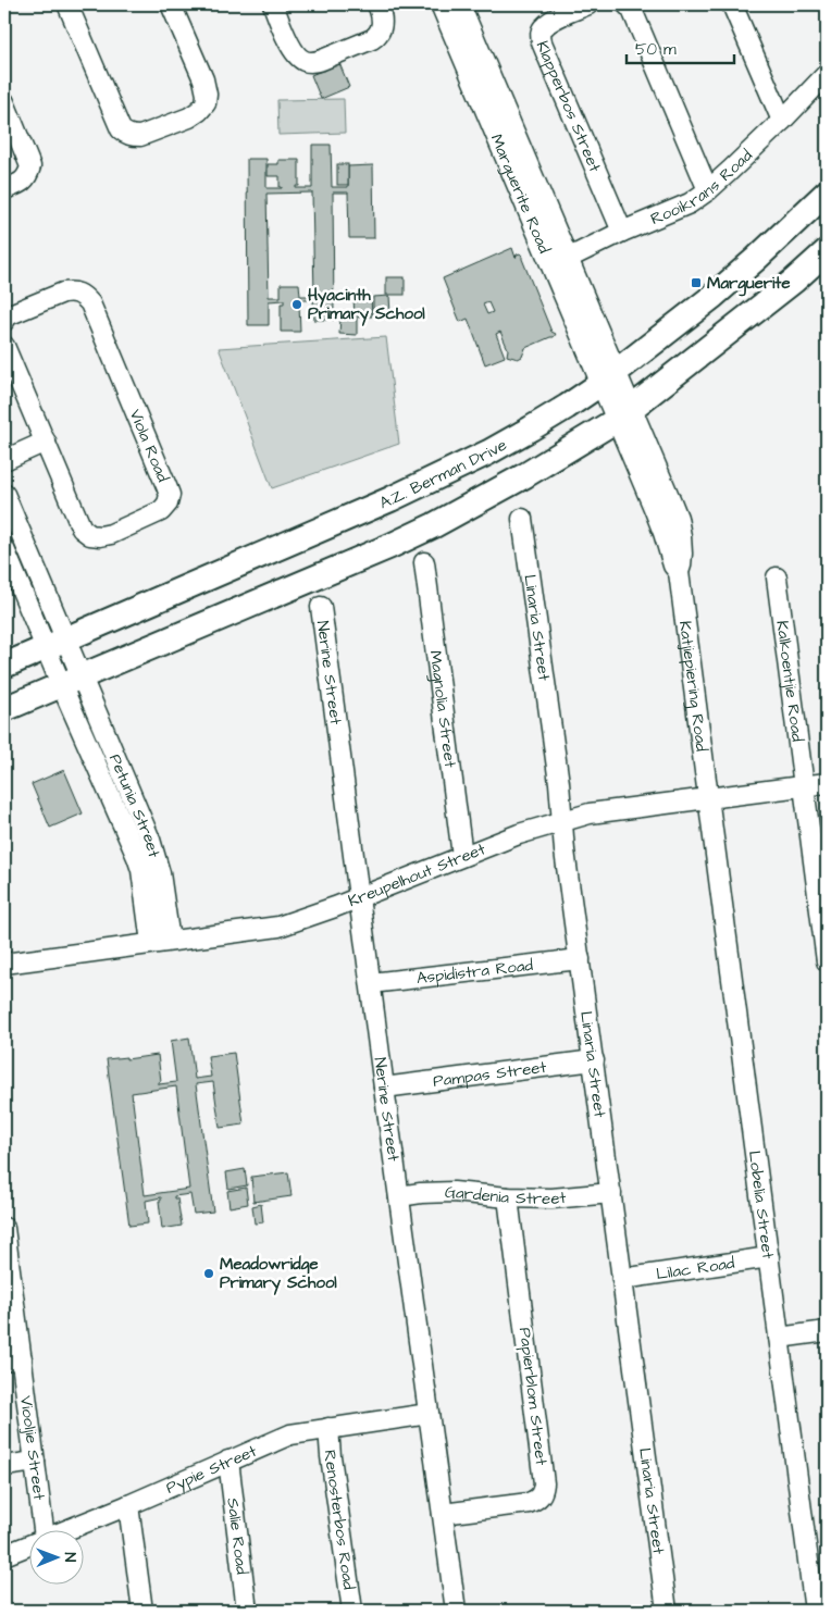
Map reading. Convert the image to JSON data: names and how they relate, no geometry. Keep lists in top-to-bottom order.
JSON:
{
  "streets": {
    "main road": ["A.Z. Berman Drive"],
    "street": [
      "Klapperbos Street",
      "Rooikrans Road",
      "Marguerite Road",
      "Viola Road",
      "Linaria Street",
      "Nerine Street",
      "Kalkoentjie Road",
      "Katjiepiering Road",
      "Magnolia Street",
      "Petunia Street",
      "Kreupelhout Street",
      "Aspidistra Road",
      "Pampas Street",
      "Gardenia Street",
      "Lobelia Street",
      "Lilac Road",
      "Papierblom Street",
      "Viooljie Street",
      "Pypie Street",
      "Renosterbos Road",
      "Salie Road"
    ]
  },
  "crossings": [
    ["Klapperbos Street", "Rooikrans Road"],
    ["Rooikrans Road", "Marguerite Road"],
    ["Marguerite Road", "A.Z. Berman Drive"],
    ["Marguerite Road", "Katjiepiering Road"],
    ["A.Z. Berman Drive", "Petunia Street"],
    ["Linaria Street", "Kreupelhout Street"],
    ["Linaria Street", "Aspidistra Road"],
    ["Linaria Street", "Pampas Street"],
    ["Linaria Street", "Gardenia Street"],
    ["Linaria Street", "Lilac Road"],
    ["Nerine Street", "Kreupelhout Street"],
    ["Nerine Street", "Aspidistra Road"],
    ["Nerine Street", "Pampas Street"],
    ["Nerine Street", "Gardenia Street"],
    ["Nerine Street", "Papierblom Street"],
    ["Nerine Street", "Pypie Street"],
    ["Kalkoentjie Road", "Kreupelhout Street"],
    ["Katjiepiering Road", "Kreupelhout Street"],
    ["Katjiepiering Road", "Lobelia Street"],
    ["Magnolia Street", "Kreupelhout Street"],
    ["Petunia Street", "Kreupelhout Street"],
    ["Kreupelhout Street", "Lobelia Street"],
    ["Gardenia Street", "Papierblom Street"],
    ["Lobelia Street", "Lilac Road"],
    ["Pypie Street", "Renosterbos Road"],
    ["Pypie Street", "Salie Road"]
  ],
  "places": {
    "transit": ["Marguerite"],
    "other": ["Hyacinth Primary School", "Meadowridge Primary School"]
  },
  "scale_bar": "50 m",
  "north": "right"
}
